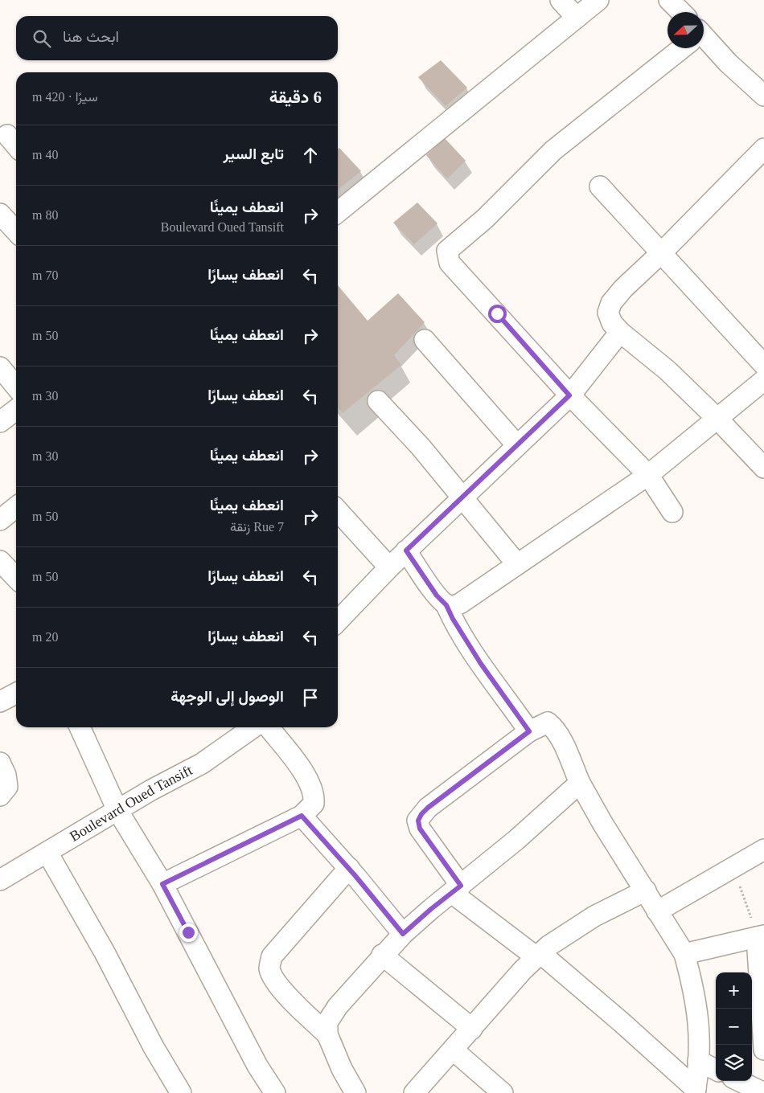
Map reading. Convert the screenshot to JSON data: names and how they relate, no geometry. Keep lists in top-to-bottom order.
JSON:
{
  "streets": {
    "street": ["Boulevard Oued Tansift"]
  },
  "north": "left",
  "page": {
    "search": "ابحث هنا",
    "heading": ["6 دقيقة", "سيرًا · 420 m"],
    "list": [
      ["تابع السير", "40 m"],
      ["انعطف يمينًا", "Boulevard Oued Tansift", "80 m"],
      ["انعطف يسارًا", "70 m"],
      ["انعطف يمينًا", "50 m"],
      ["انعطف يسارًا", "30 m"],
      ["انعطف يمينًا", "30 m"],
      ["انعطف يمينًا", "Rue 7 زنقة", "50 m"],
      ["انعطف يسارًا", "50 m"],
      ["انعطف يسارًا", "20 m"],
      "الوصول إلى الوجهة"
    ],
    "map_buttons": ["+", "−"]
  }
}
